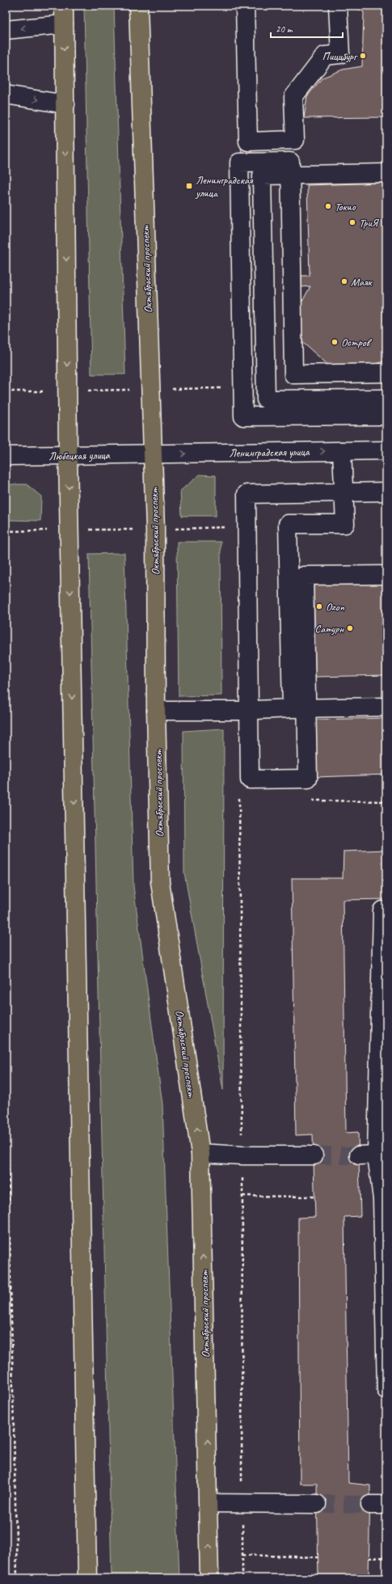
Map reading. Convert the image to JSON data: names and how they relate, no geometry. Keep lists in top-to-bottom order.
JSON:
{
  "streets": {
    "main road": ["Октябрьский проспект"],
    "street": ["Ленинградская улица", "Любецкая улица"]
  },
  "crossings": [
    ["Октябрьский проспект", "Ленинградская улица"],
    ["Октябрьский проспект", "Любецкая улица"],
    ["Ленинградская улица", "Любецкая улица"]
  ],
  "one_way": ["Ленинградская улица"],
  "places": {
    "other": [
      "Пиццбург",
      "Токио",
      "ТриЯ",
      "Маяк",
      "Остров",
      "Ozon",
      "Сатурн"
    ],
    "transit": ["Ленинградская улица"]
  },
  "scale_bar": "20 m"
}
